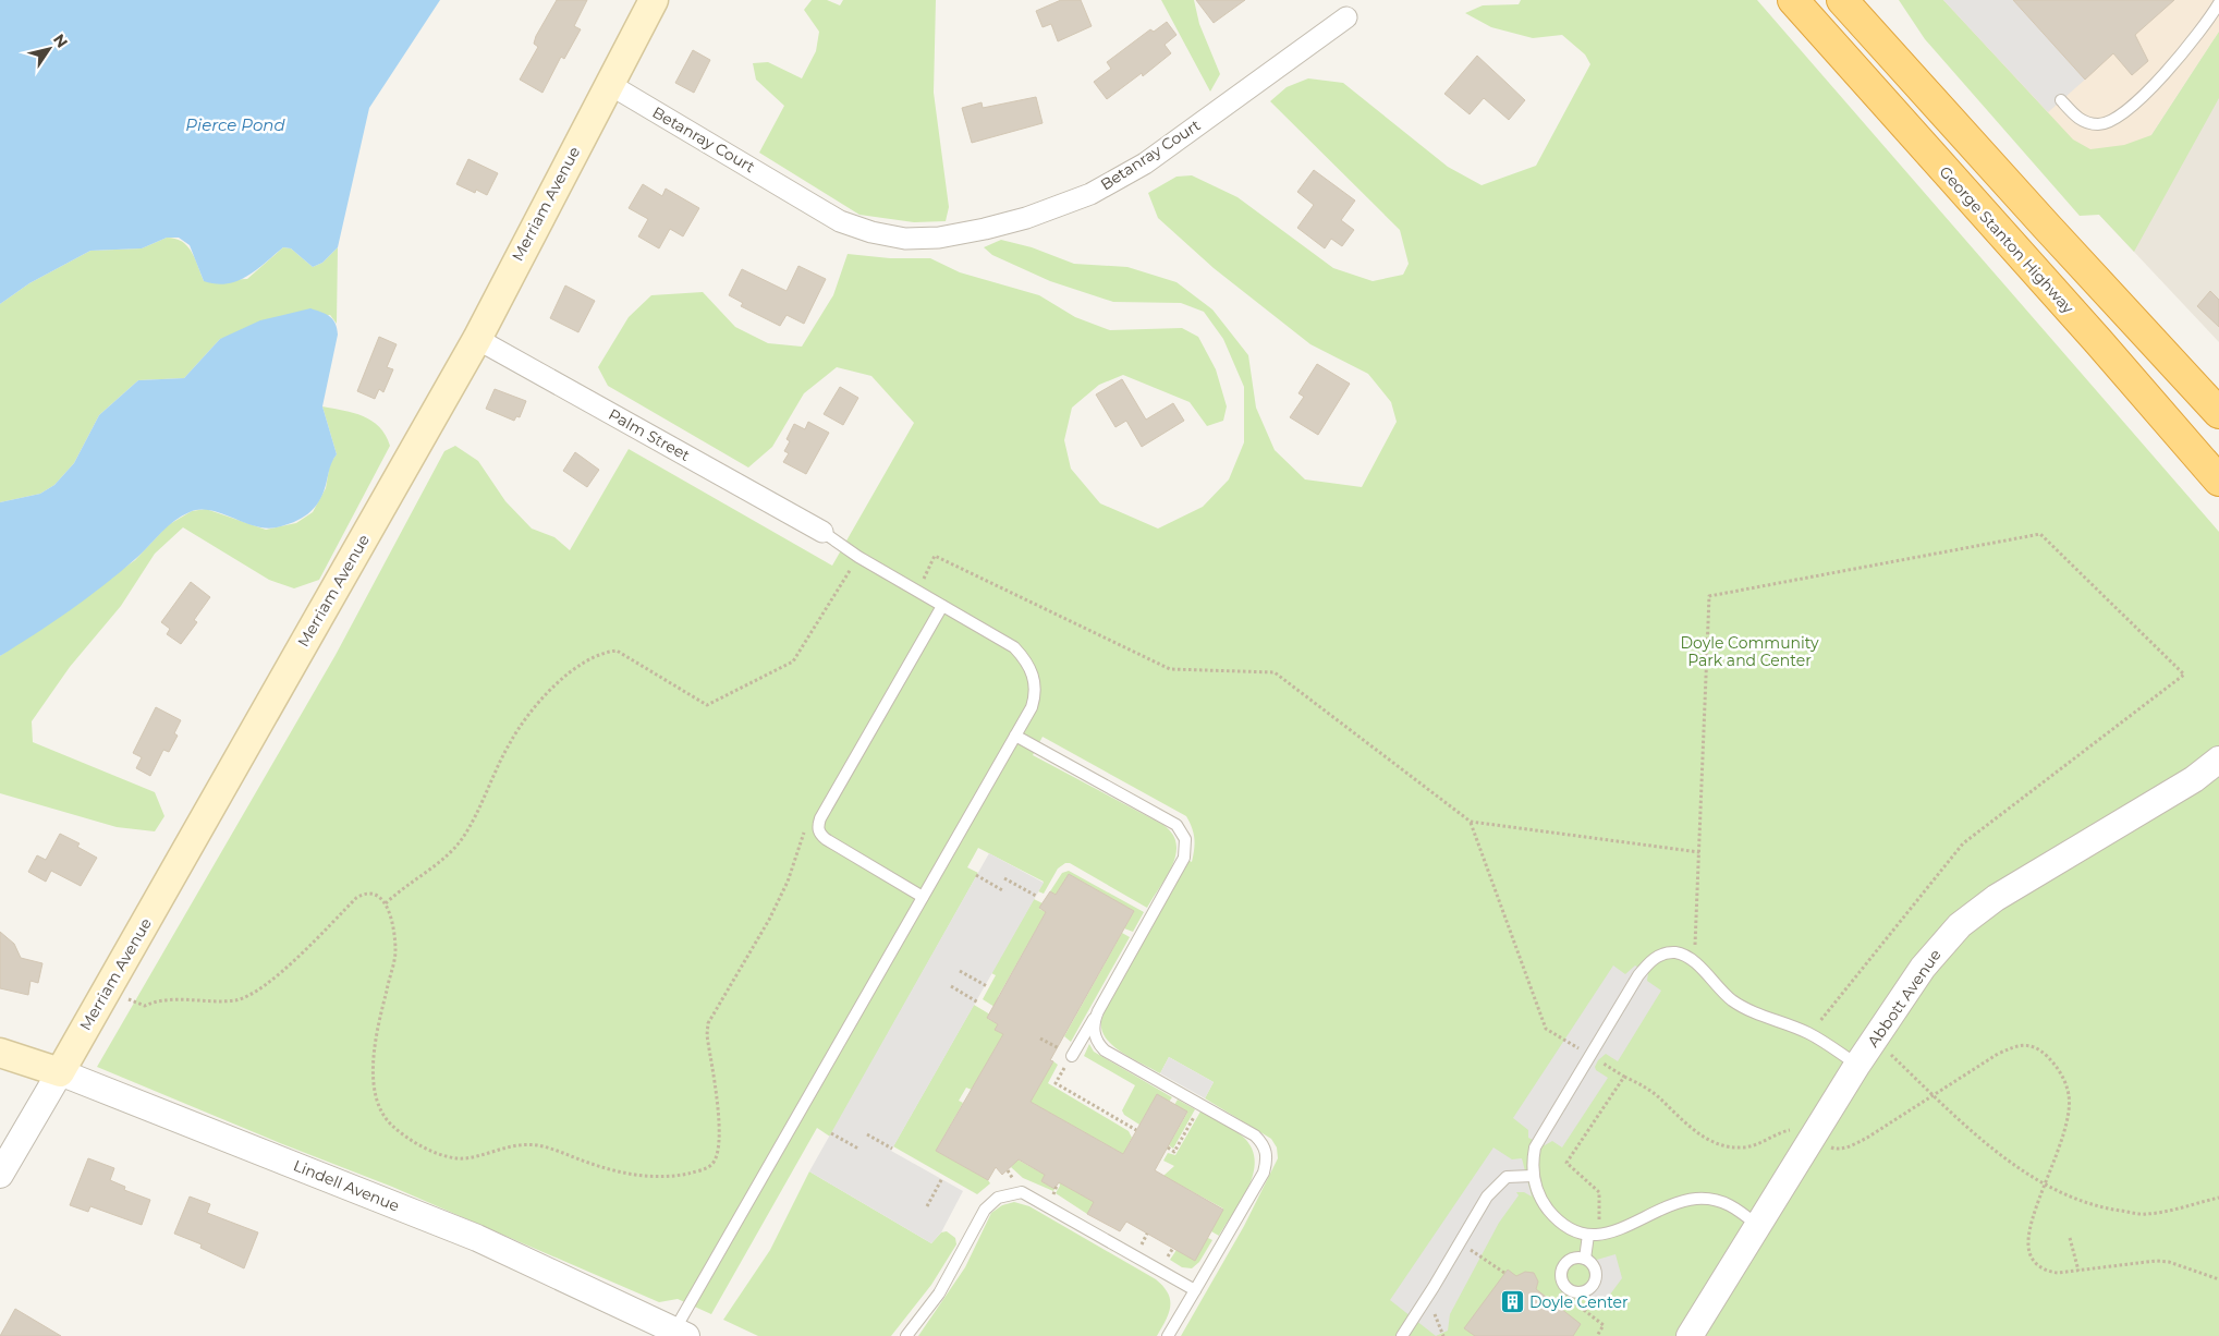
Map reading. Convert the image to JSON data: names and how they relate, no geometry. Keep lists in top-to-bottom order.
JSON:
{
  "streets": {
    "highway": ["George Stanton Highway"],
    "main road": ["Merriam Avenue", "Lindell Avenue"],
    "street": ["Betanray Court", "Palm Street", "Abbott Avenue"]
  },
  "crossings": [
    ["Betanray Court", "Merriam Avenue"],
    ["Merriam Avenue", "Palm Street"],
    ["Merriam Avenue", "Lindell Avenue"]
  ],
  "water": ["Pierce Pond"],
  "parks": ["Doyle Community Park and Center"],
  "places": {
    "building": ["Doyle Center"]
  },
  "north": "top right"
}
